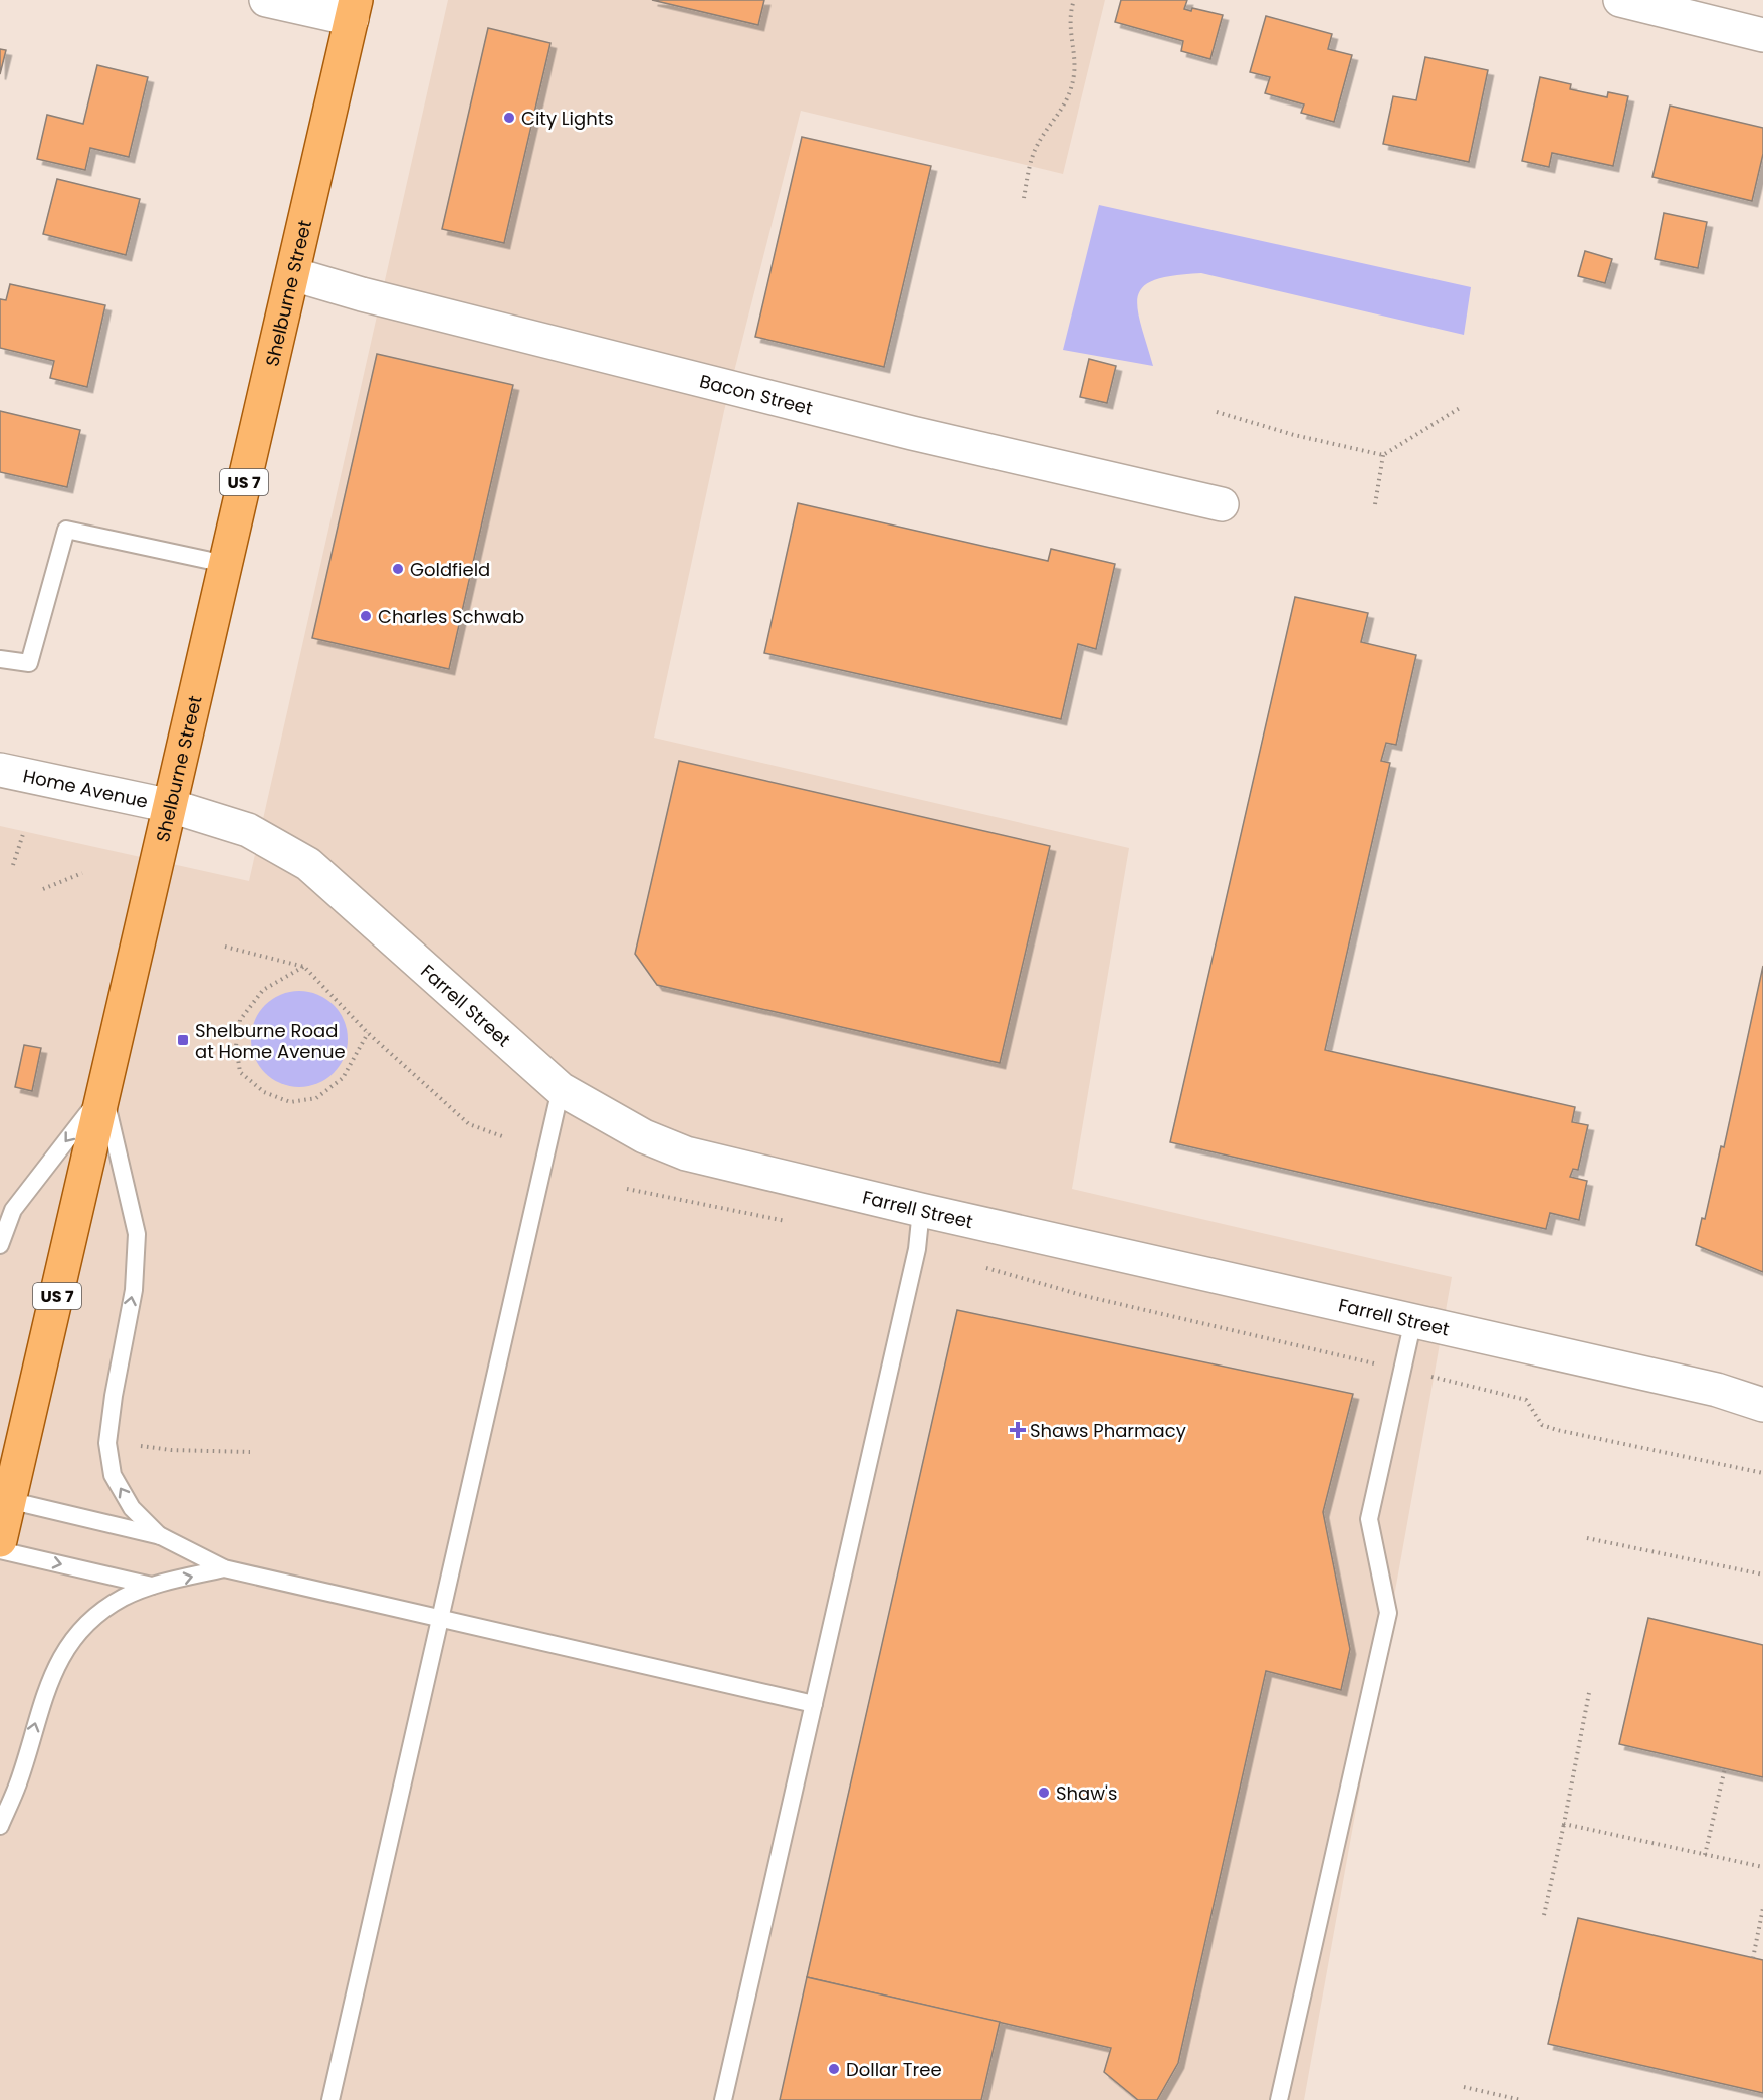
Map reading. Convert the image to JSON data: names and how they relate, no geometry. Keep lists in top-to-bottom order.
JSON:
{
  "streets": {
    "main road": ["Shelburne Street", "US 7"],
    "street": ["Bacon Street", "Home Avenue", "Farrell Street"]
  },
  "crossings": [
    ["Shelburne Street", "Bacon Street"],
    ["Shelburne Street", "Home Avenue"],
    ["Shelburne Street", "Farrell Street"],
    ["Home Avenue", "Farrell Street"]
  ],
  "places": {
    "other": [
      "City Lights",
      "Goldfield",
      "Charles Schwab",
      "Shaw's",
      "Dollar Tree"
    ],
    "transit": ["Shelburne Road at Home Avenue"],
    "health": ["Shaws Pharmacy"]
  }
}
